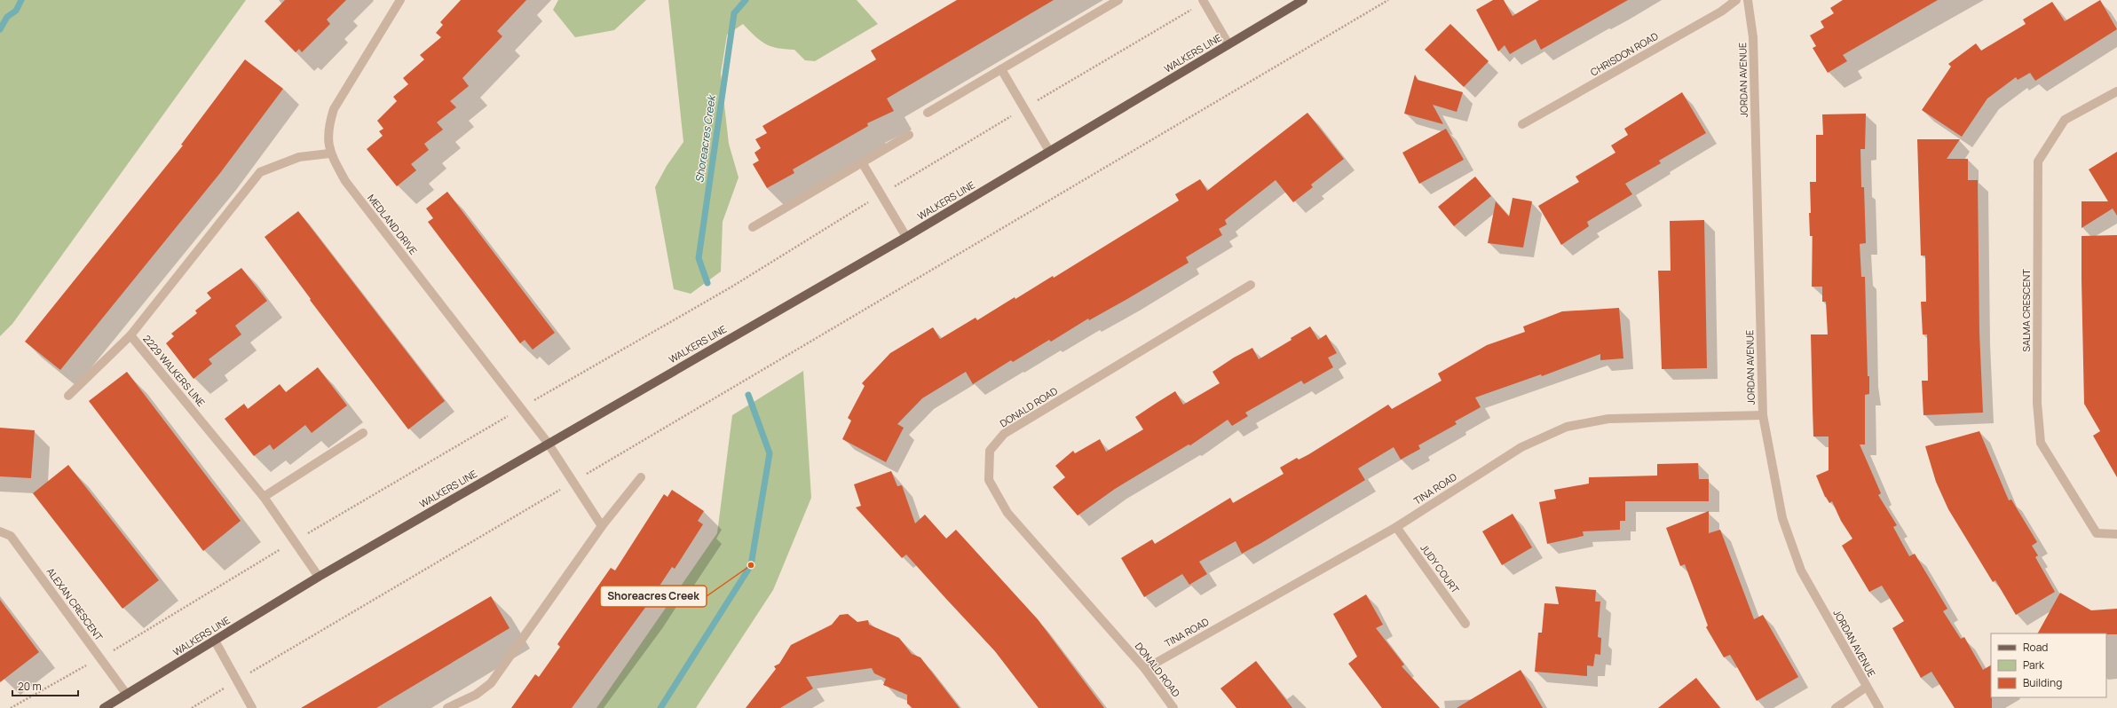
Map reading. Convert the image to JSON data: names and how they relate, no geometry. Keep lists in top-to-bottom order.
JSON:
{
  "streets": {
    "main road": ["WALKERS LINE"],
    "street": [
      "CHRISDON ROAD",
      "JORDAN AVENUE",
      "MEDLAND DRIVE",
      "SALMA CRESCENT",
      "2229 WALKERS LINE",
      "DONALD ROAD",
      "TINA ROAD",
      "JUDY COURT",
      "ALEXAN CRESCENT"
    ]
  },
  "crossings": [
    ["WALKERS LINE", "MEDLAND DRIVE"],
    ["WALKERS LINE", "2229 WALKERS LINE"],
    ["WALKERS LINE", "ALEXAN CRESCENT"],
    ["JORDAN AVENUE", "TINA ROAD"],
    ["MEDLAND DRIVE", "2229 WALKERS LINE"],
    ["DONALD ROAD", "TINA ROAD"],
    ["TINA ROAD", "JUDY COURT"]
  ],
  "water": ["Shoreacres Creek"],
  "places": ["Shoreacres Creek"],
  "legend": ["Road", "Park", "Building"],
  "scale_bar": "20 m"
}
